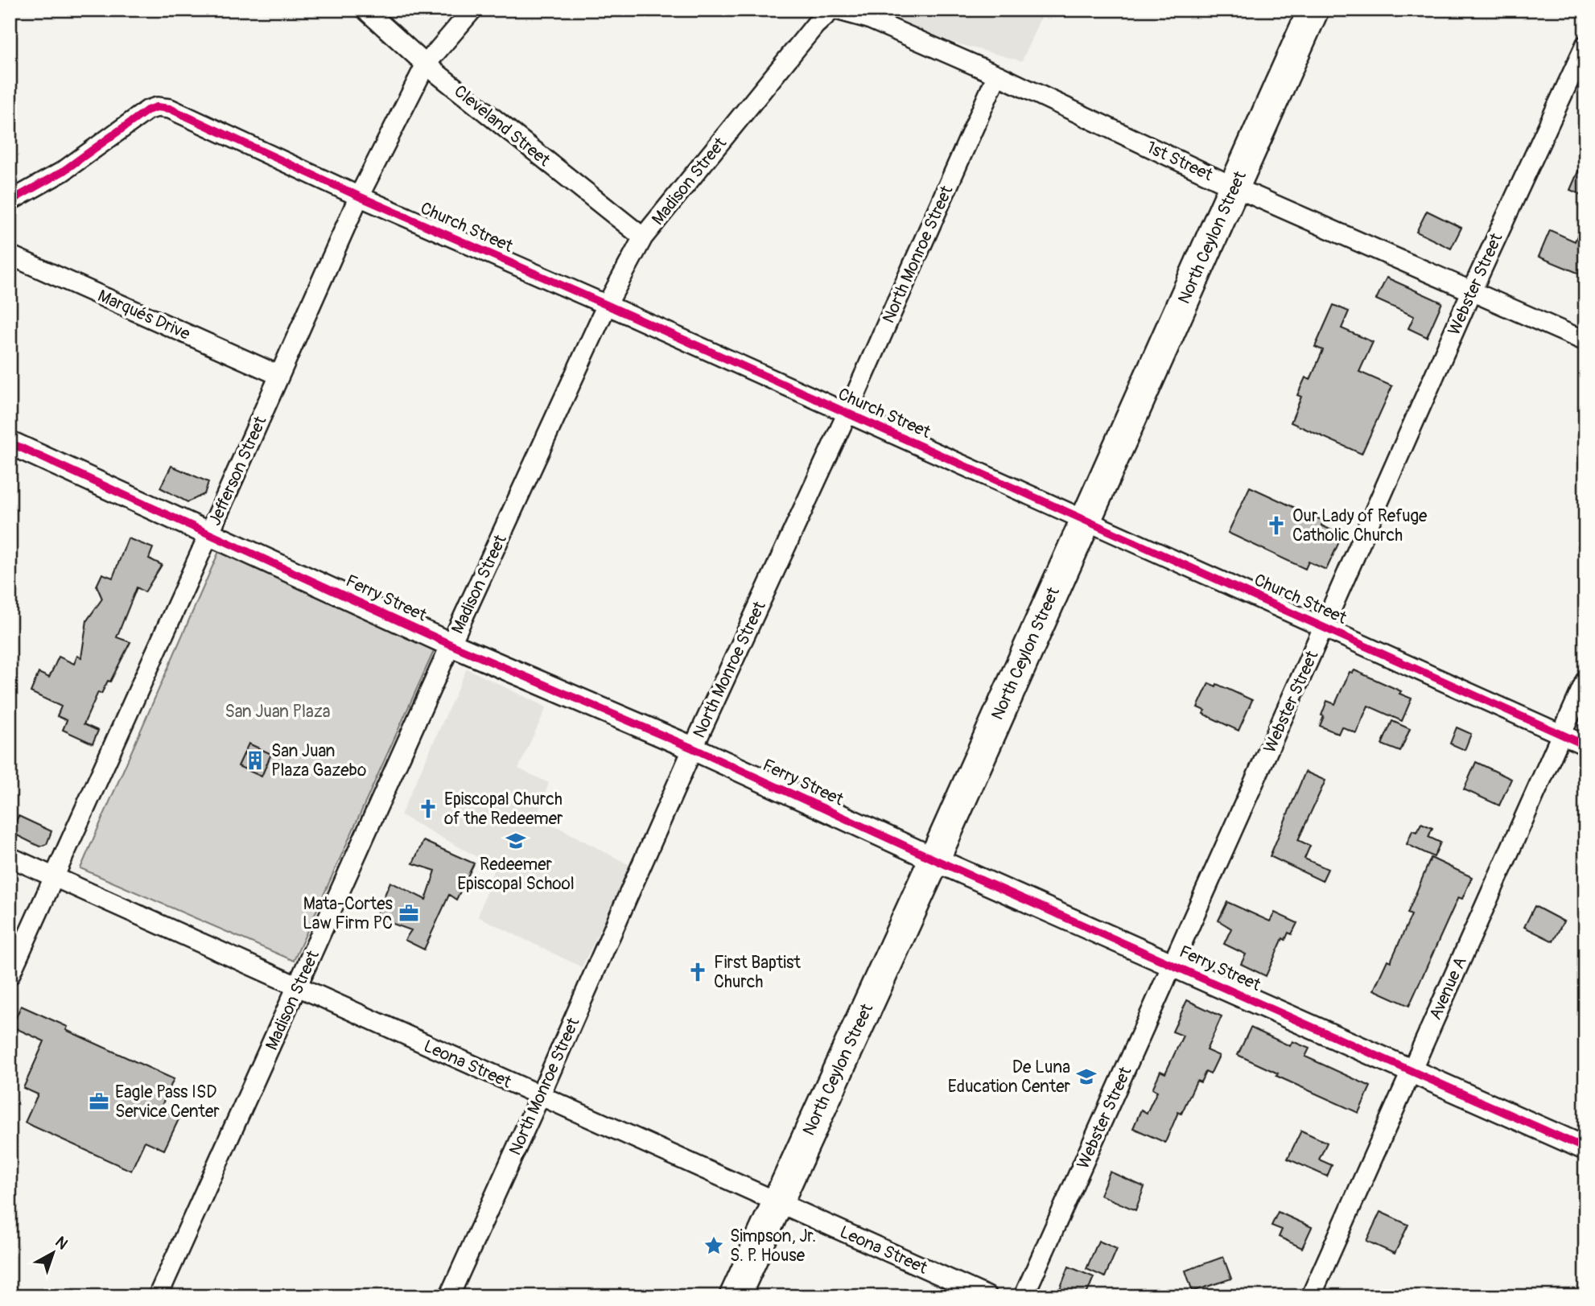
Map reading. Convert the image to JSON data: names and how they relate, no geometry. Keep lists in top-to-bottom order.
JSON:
{
  "streets": {
    "main road": ["North Ceylon Street"],
    "street": [
      "Cleveland Street",
      "1st Street",
      "Madison Street",
      "Church Street",
      "North Monroe Street",
      "Webster Street",
      "Marqués Drive",
      "Jefferson Street",
      "Ferry Street",
      "Avenue A",
      "Leona Street"
    ]
  },
  "crossings": [
    ["Cleveland Street", "Madison Street"],
    ["Cleveland Street", "Jefferson Street"],
    ["1st Street", "Madison Street"],
    ["1st Street", "North Ceylon Street"],
    ["1st Street", "North Monroe Street"],
    ["1st Street", "Webster Street"],
    ["Madison Street", "Church Street"],
    ["Madison Street", "Ferry Street"],
    ["Madison Street", "Leona Street"],
    ["Church Street", "North Ceylon Street"],
    ["Church Street", "North Monroe Street"],
    ["Church Street", "Webster Street"],
    ["Church Street", "Jefferson Street"],
    ["Church Street", "Avenue A"],
    ["North Ceylon Street", "Ferry Street"],
    ["North Ceylon Street", "Leona Street"],
    ["North Monroe Street", "Ferry Street"],
    ["North Monroe Street", "Leona Street"],
    ["Webster Street", "Ferry Street"],
    ["Marqués Drive", "Jefferson Street"],
    ["Jefferson Street", "Ferry Street"],
    ["Jefferson Street", "Leona Street"],
    ["Ferry Street", "Avenue A"]
  ],
  "parks": ["San Juan Plaza"],
  "places": {
    "church": ["Our Lady of Refuge Catholic Church", "Episcopal Church of the Redeemer", "First Baptist Church"],
    "building": ["San Juan Plaza Gazebo"],
    "school or university": ["Redeemer Episcopal School", "De Luna Education Center"],
    "office": ["Mata-Cortes Law Firm PC", "Eagle Pass ISD Service Center"],
    "place": ["Simpson, Jr. S. P. House"]
  },
  "north": "top right"
}
